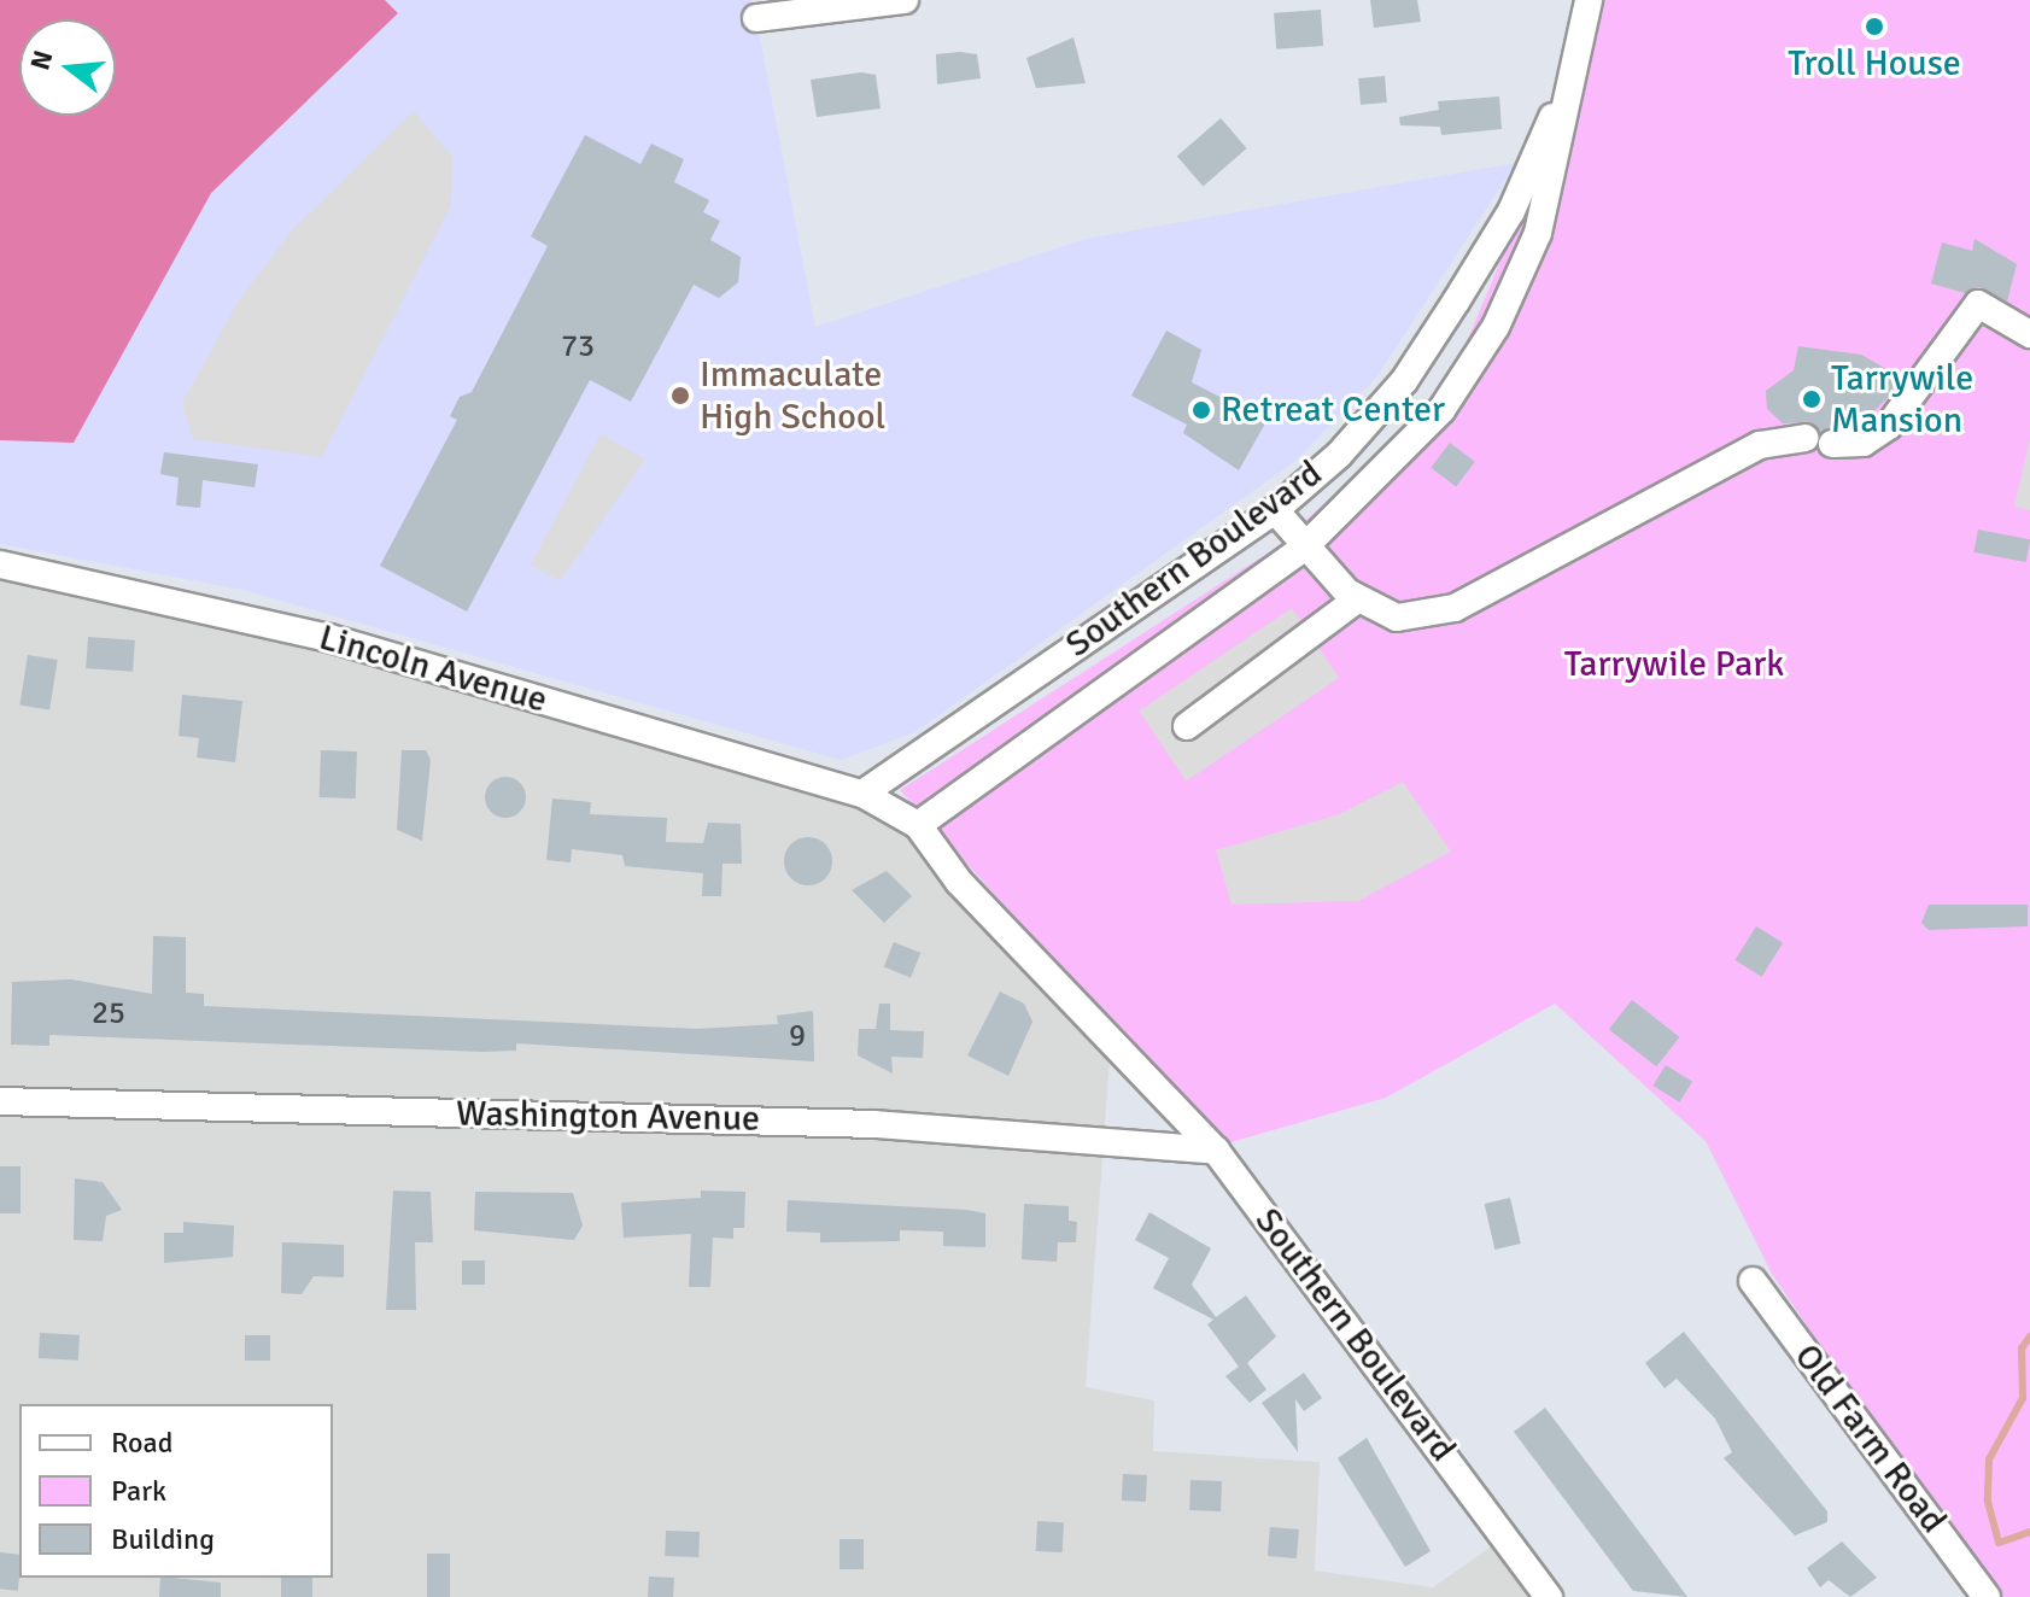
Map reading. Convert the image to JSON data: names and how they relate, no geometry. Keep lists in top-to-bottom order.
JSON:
{
  "streets": {
    "street": [
      "Southern Boulevard",
      "Lincoln Avenue",
      "Washington Avenue",
      "Old Farm Road"
    ]
  },
  "crossings": [
    ["Southern Boulevard", "Lincoln Avenue"],
    ["Southern Boulevard", "Washington Avenue"]
  ],
  "parks": ["Tarrywile Park"],
  "places": [
    "Troll House",
    "Immaculate High School",
    "Tarrywile Mansion",
    "Retreat Center"
  ],
  "house_numbers": ["73", "25", "9"],
  "legend": ["Road", "Park", "Building"],
  "north": "left"
}
